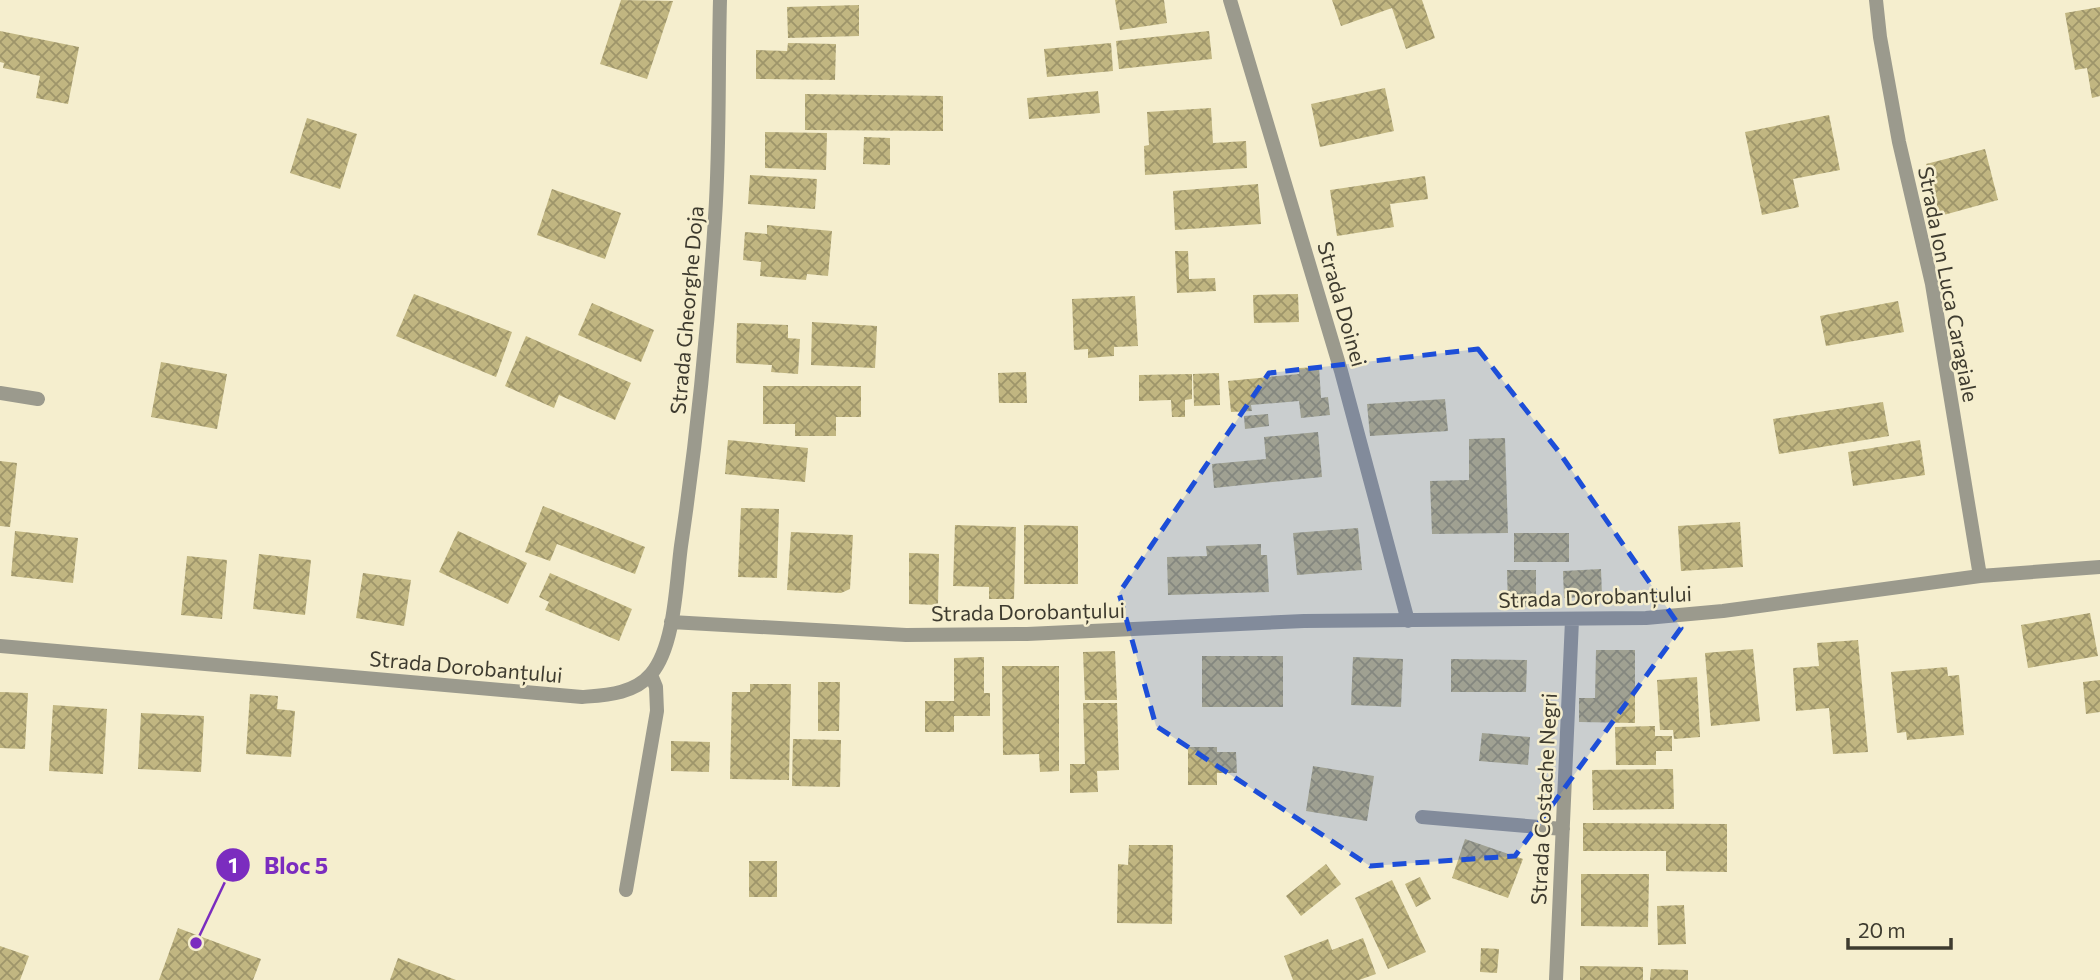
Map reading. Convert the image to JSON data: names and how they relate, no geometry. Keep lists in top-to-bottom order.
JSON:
{
  "streets": {
    "street": [
      "Strada Ion Luca Caragiale",
      "Strada Doinei",
      "Strada Gheorghe Doja",
      "Strada Dorobanțului",
      "Strada Costache Negri"
    ]
  },
  "crossings": [
    ["Strada Ion Luca Caragiale", "Strada Dorobanțului"],
    ["Strada Doinei", "Strada Dorobanțului"],
    ["Strada Gheorghe Doja", "Strada Dorobanțului"],
    ["Strada Dorobanțului", "Strada Costache Negri"]
  ],
  "places": ["Bloc 5"],
  "scale_bar": "20 m"
}
